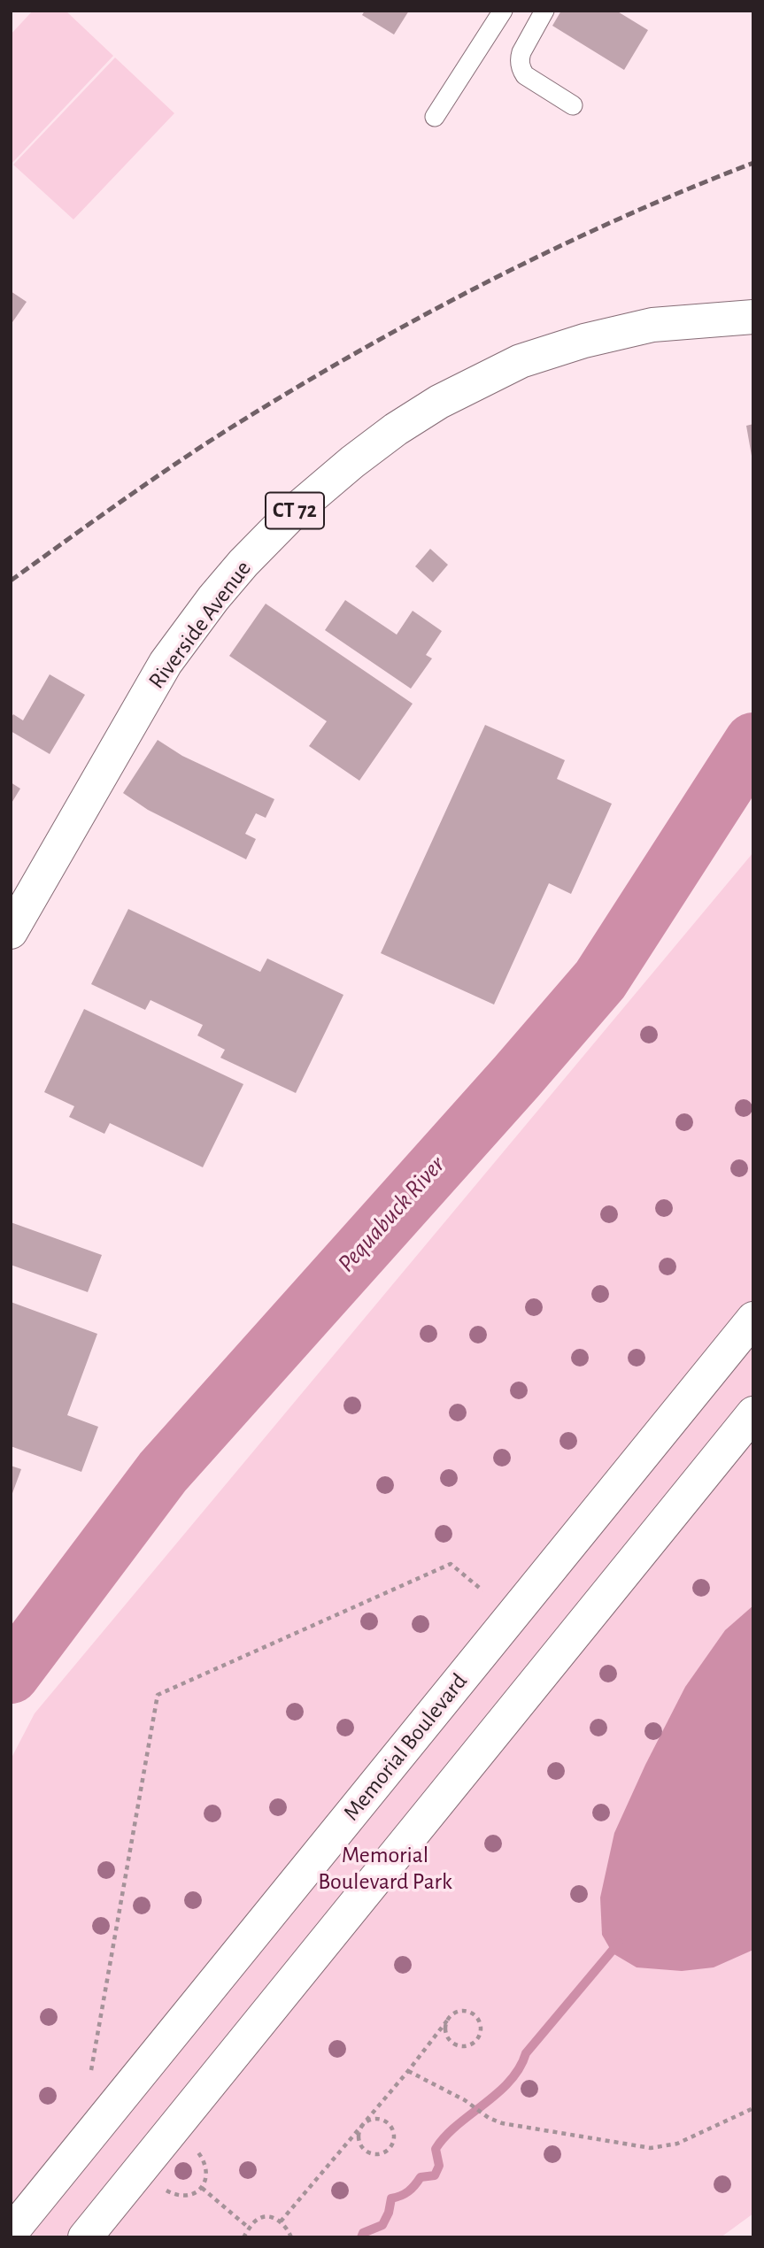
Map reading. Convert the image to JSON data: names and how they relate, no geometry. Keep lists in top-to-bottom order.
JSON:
{
  "streets": {
    "main road": ["CT 72", "Riverside Avenue", "Memorial Boulevard"]
  },
  "water": ["Pequabuck River"],
  "parks": ["Memorial Boulevard Park"]
}
